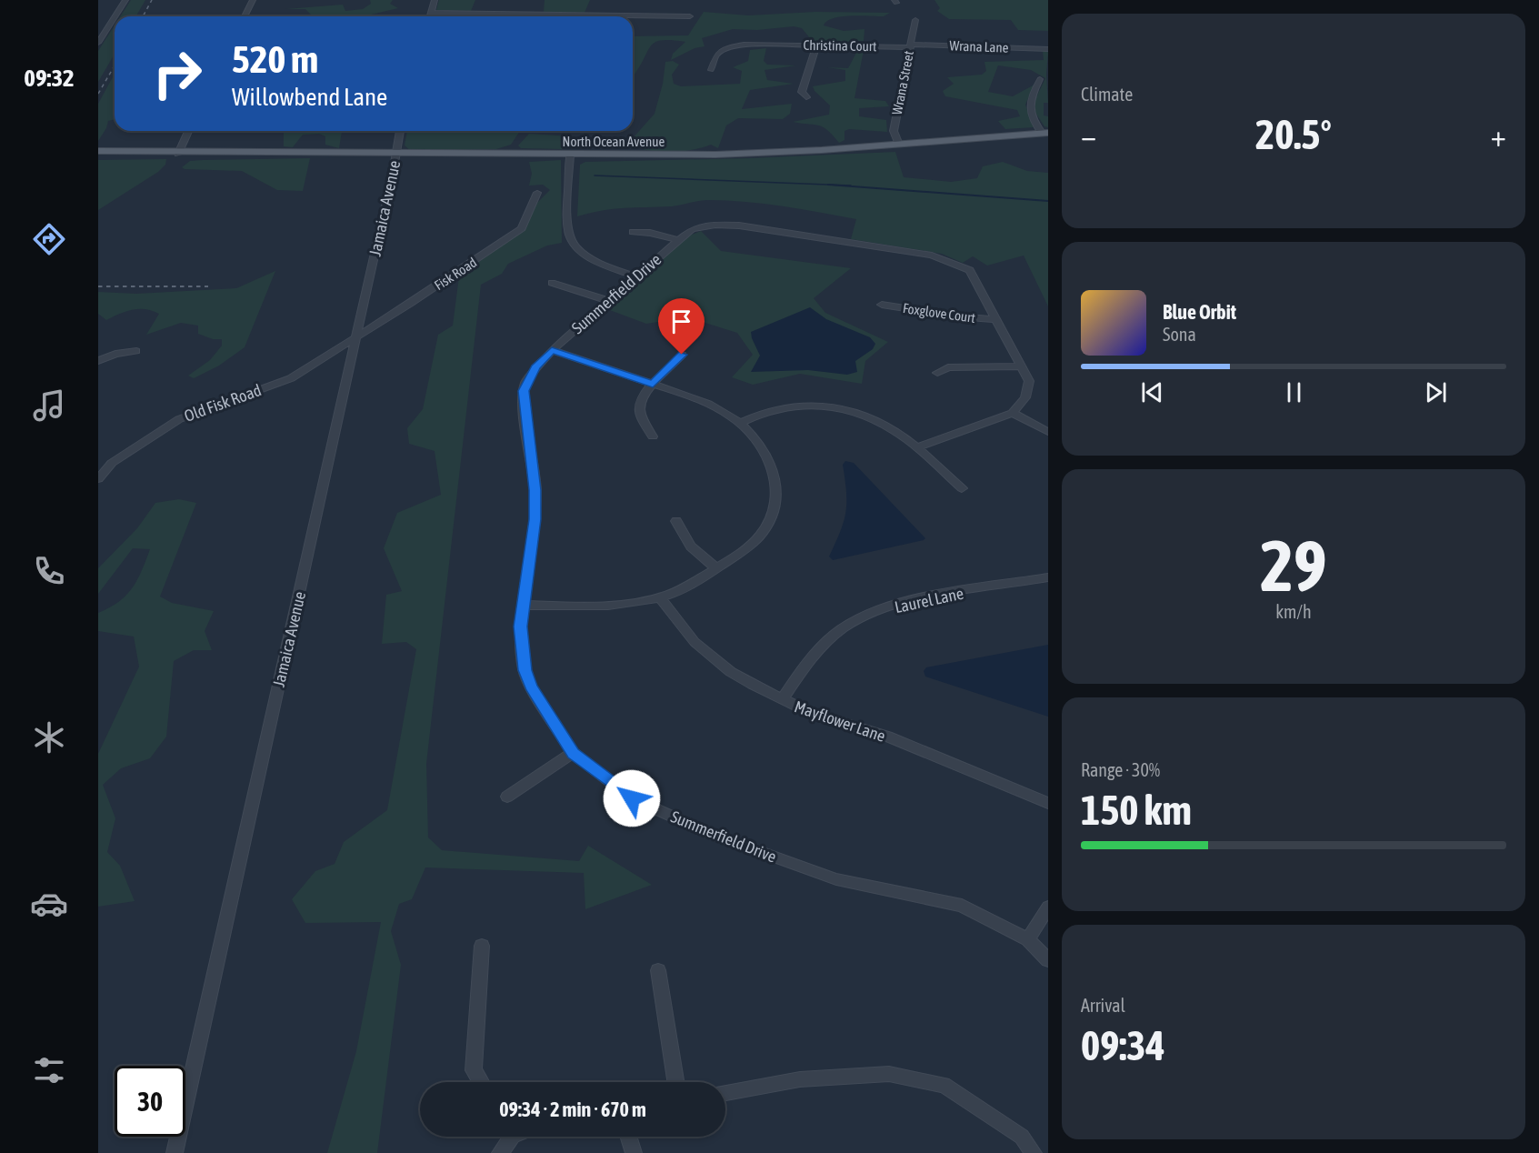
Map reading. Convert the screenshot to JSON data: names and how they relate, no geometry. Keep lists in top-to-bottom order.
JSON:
{
  "streets": {
    "main road": ["North Ocean Avenue"],
    "street": [
      "Christina Court",
      "Wrana Lane",
      "Wrana Street",
      "Jamaica Avenue",
      "Fisk Road",
      "Summerfield Drive",
      "Foxglove Court",
      "Old Fisk Road",
      "Laurel Lane",
      "Mayflower Lane"
    ]
  },
  "crossings": [
    ["Christina Court", "Wrana Lane"],
    ["Christina Court", "Wrana Street"],
    ["Wrana Lane", "Wrana Street"],
    ["Wrana Street", "North Ocean Avenue"],
    ["North Ocean Avenue", "Jamaica Avenue"],
    ["Jamaica Avenue", "Fisk Road"],
    ["Jamaica Avenue", "Old Fisk Road"],
    ["Fisk Road", "Old Fisk Road"],
    ["Summerfield Drive", "Foxglove Court"],
    ["Laurel Lane", "Mayflower Lane"]
  ],
  "page": {
    "tabs": "09:32",
    "tile": [
      "Climate",
      ["29", "km/h"],
      ["Range · 30%", "150 km"],
      ["Arrival", "09:34"]
    ],
    "turn": ["520 m", "Willowbend Lane"],
    "heat": ["−", "20.5°", "+"],
    "song": ["Blue Orbit", "Sona"],
    "limit": "30",
    "trip": "09:34 · 2 min · 670 m"
  }
}
